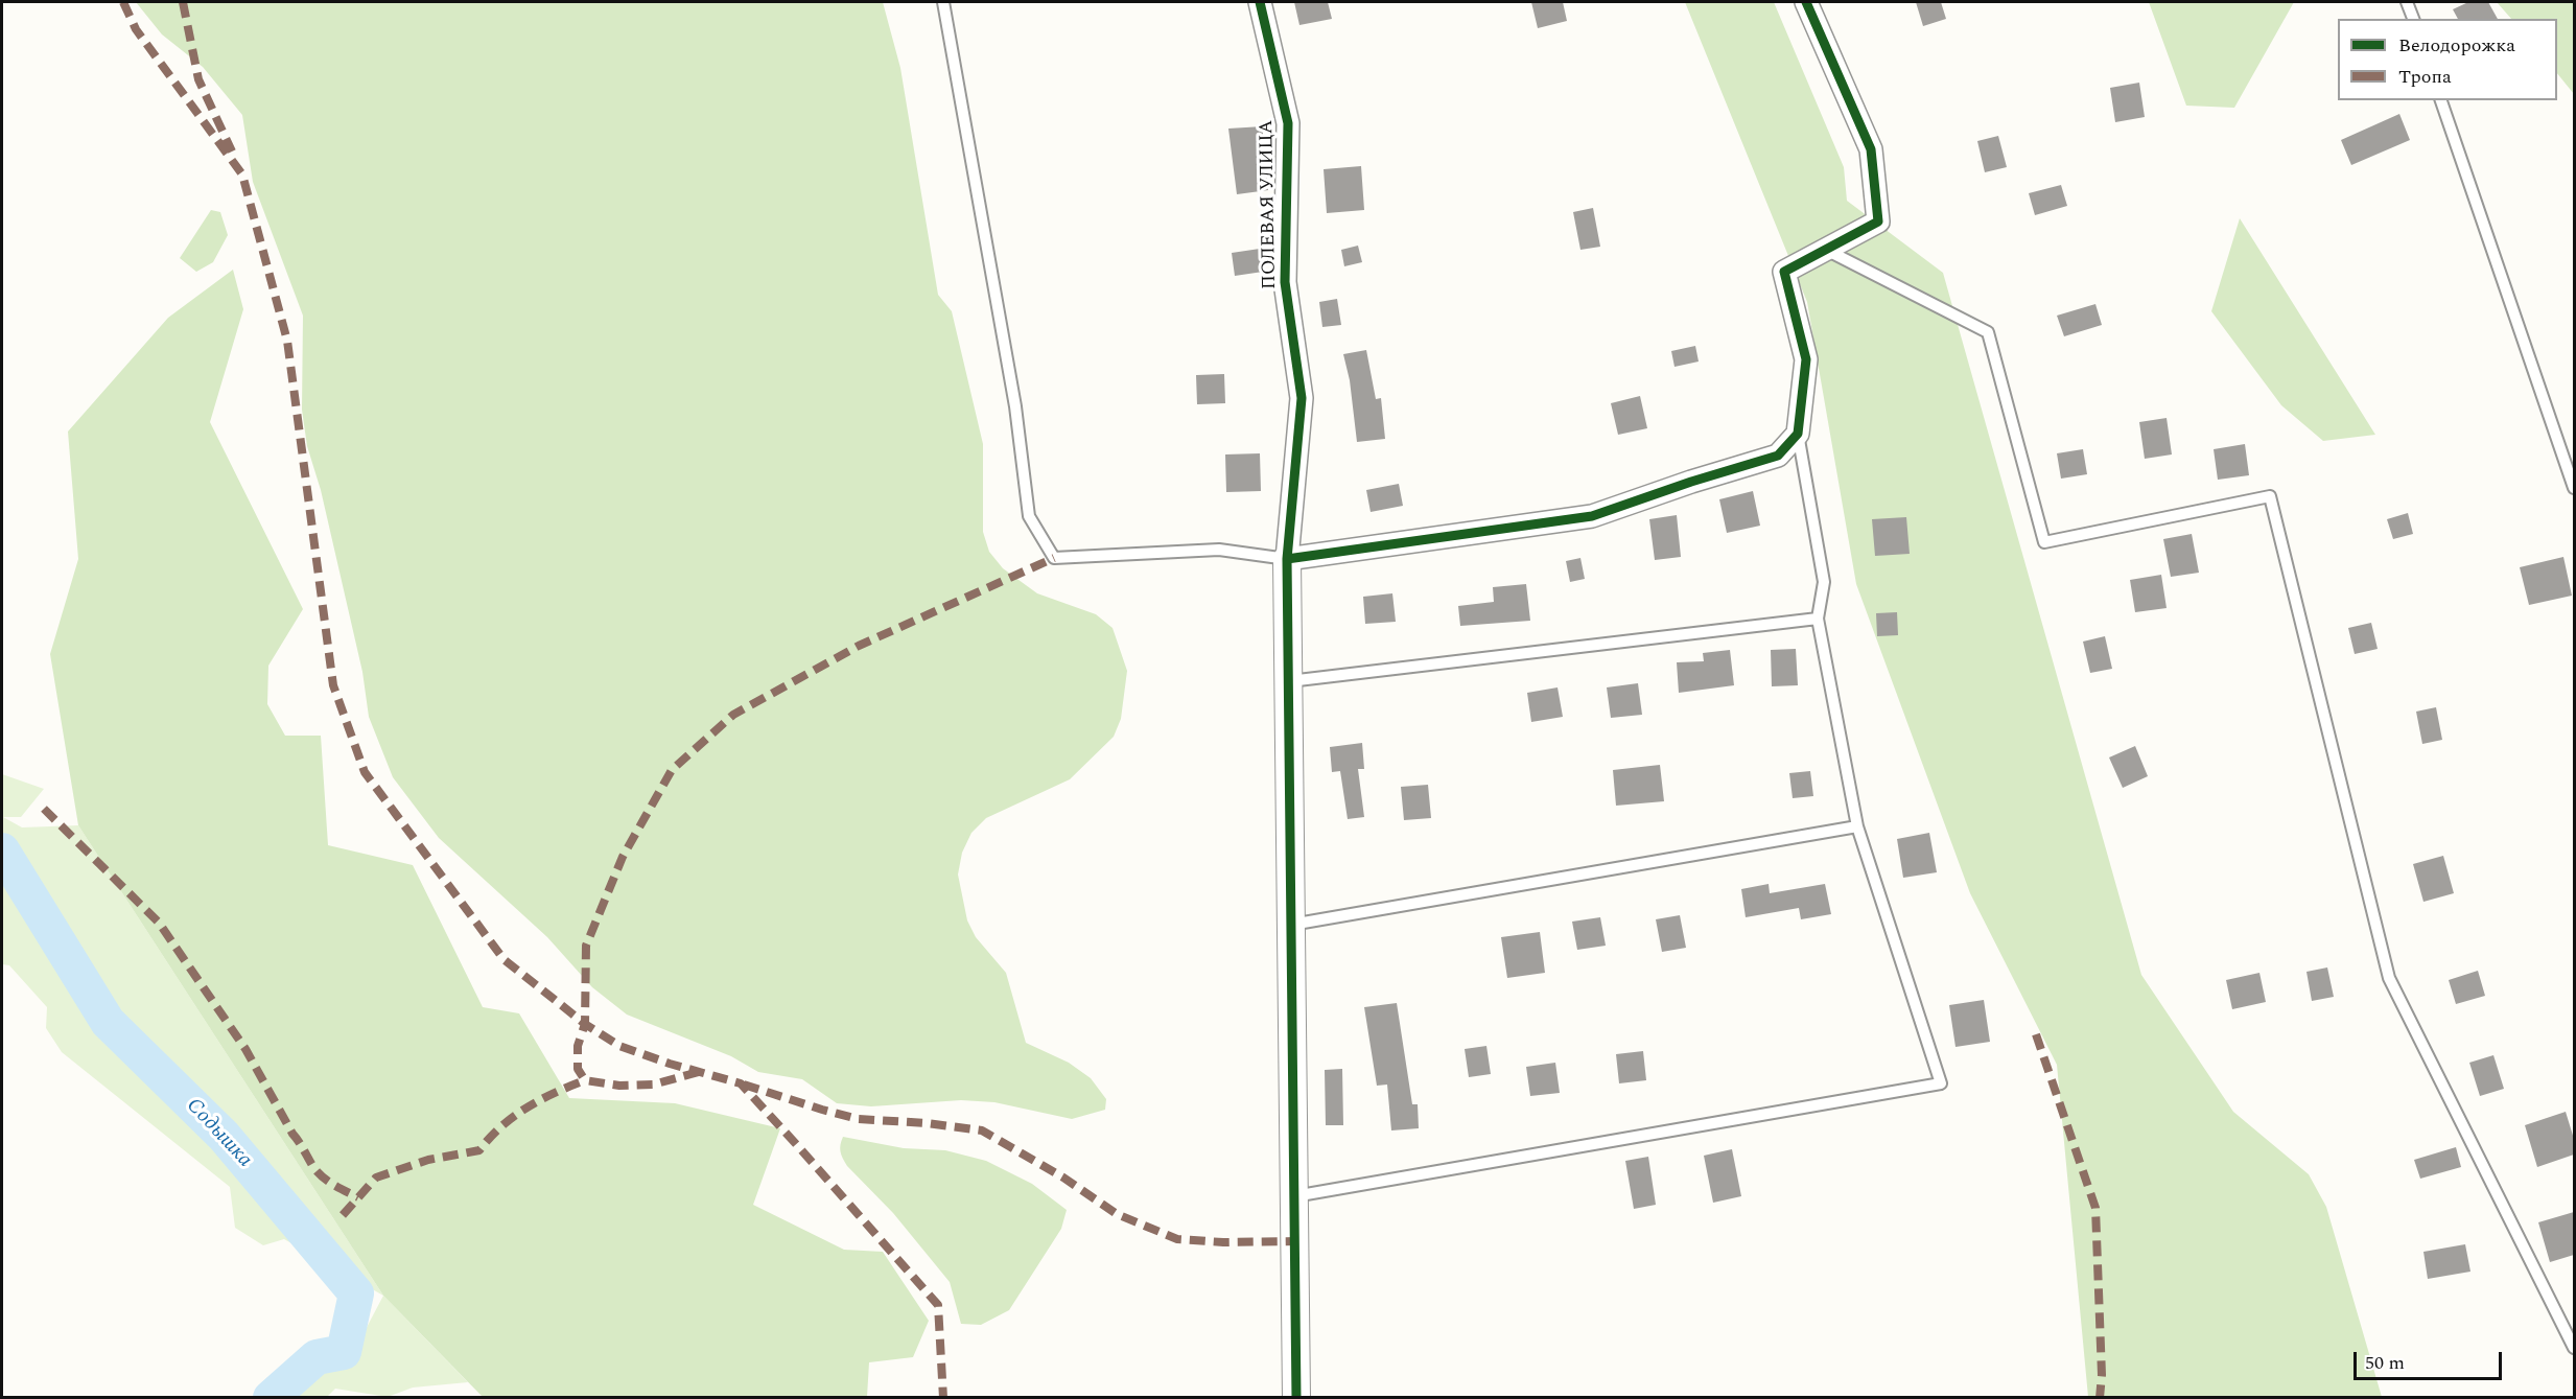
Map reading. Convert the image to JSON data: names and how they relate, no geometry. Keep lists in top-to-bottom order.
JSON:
{
  "streets": {
    "street": ["ПОЛЕВАЯ УЛИЦА"]
  },
  "water": ["Содышка"],
  "legend": ["Велодорожка", "Тропа"],
  "scale_bar": "50 m"
}
